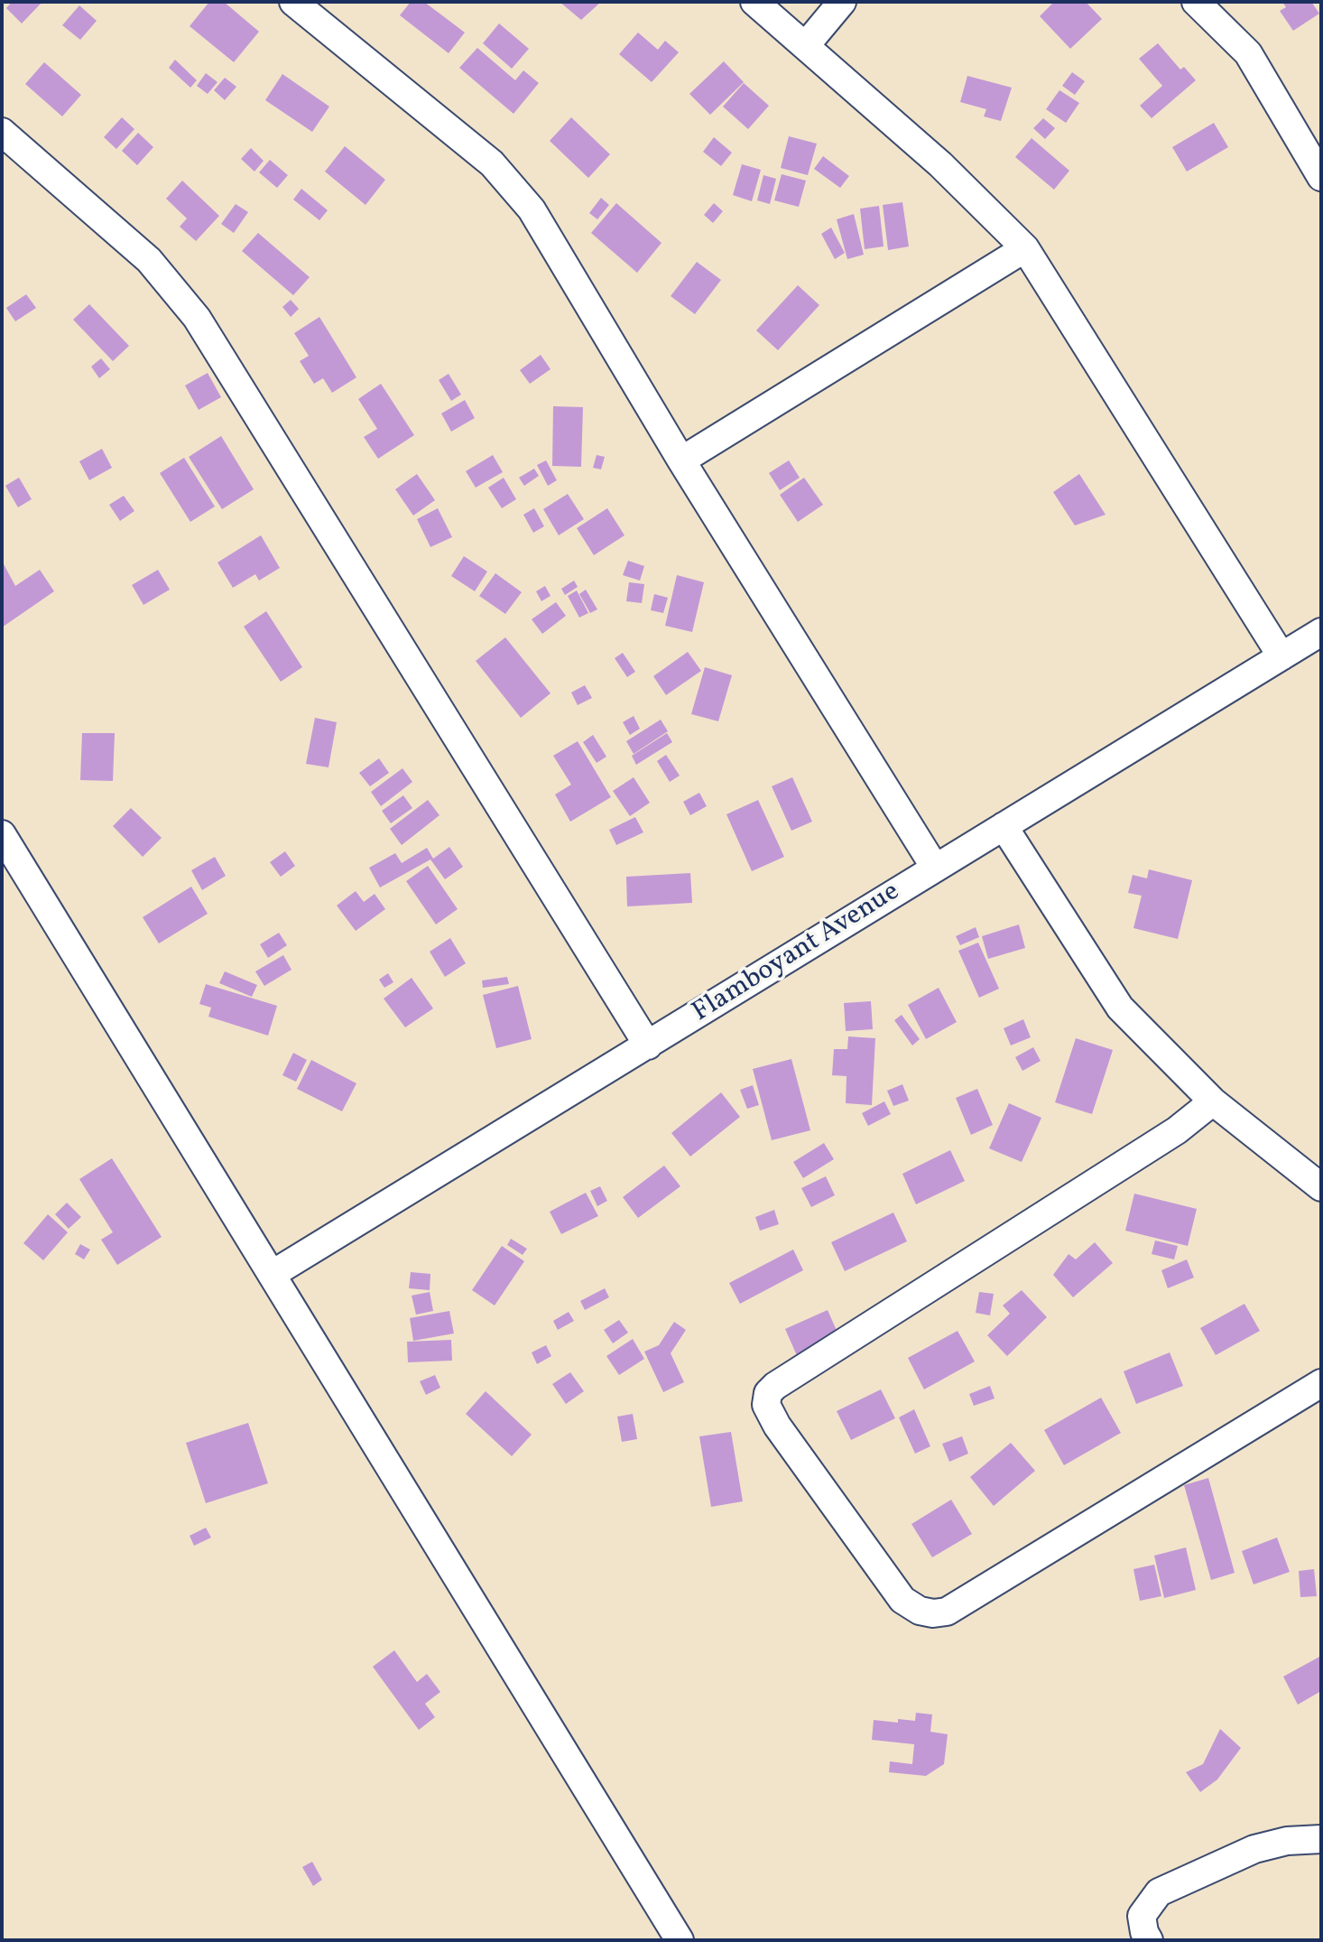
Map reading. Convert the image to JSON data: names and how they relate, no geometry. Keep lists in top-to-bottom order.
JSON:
{
  "streets": {
    "street": ["Flamboyant Avenue"]
  }
}
